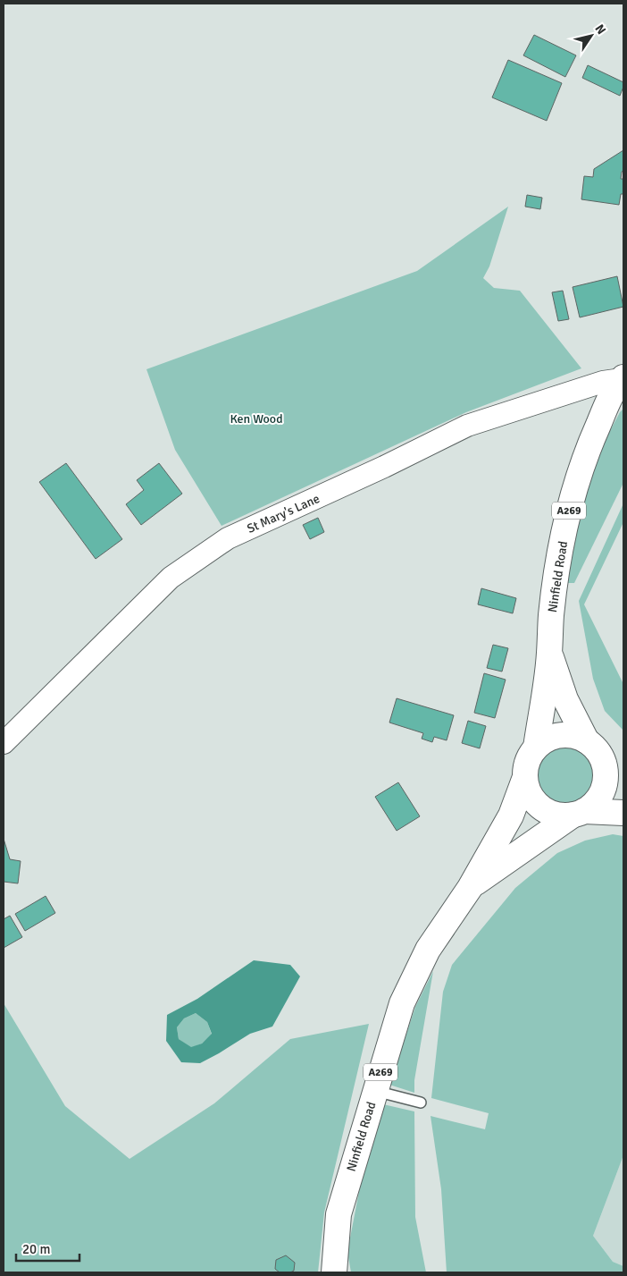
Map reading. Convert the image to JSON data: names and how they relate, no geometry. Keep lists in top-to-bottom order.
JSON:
{
  "streets": {
    "main road": ["A269", "Ninfield Road"],
    "street": ["St Mary's Lane"]
  },
  "crossings": [
    ["St Mary's Lane", "Ninfield Road"]
  ],
  "parks": ["Ken Wood"],
  "scale_bar": "20 m",
  "north": "top right"
}
